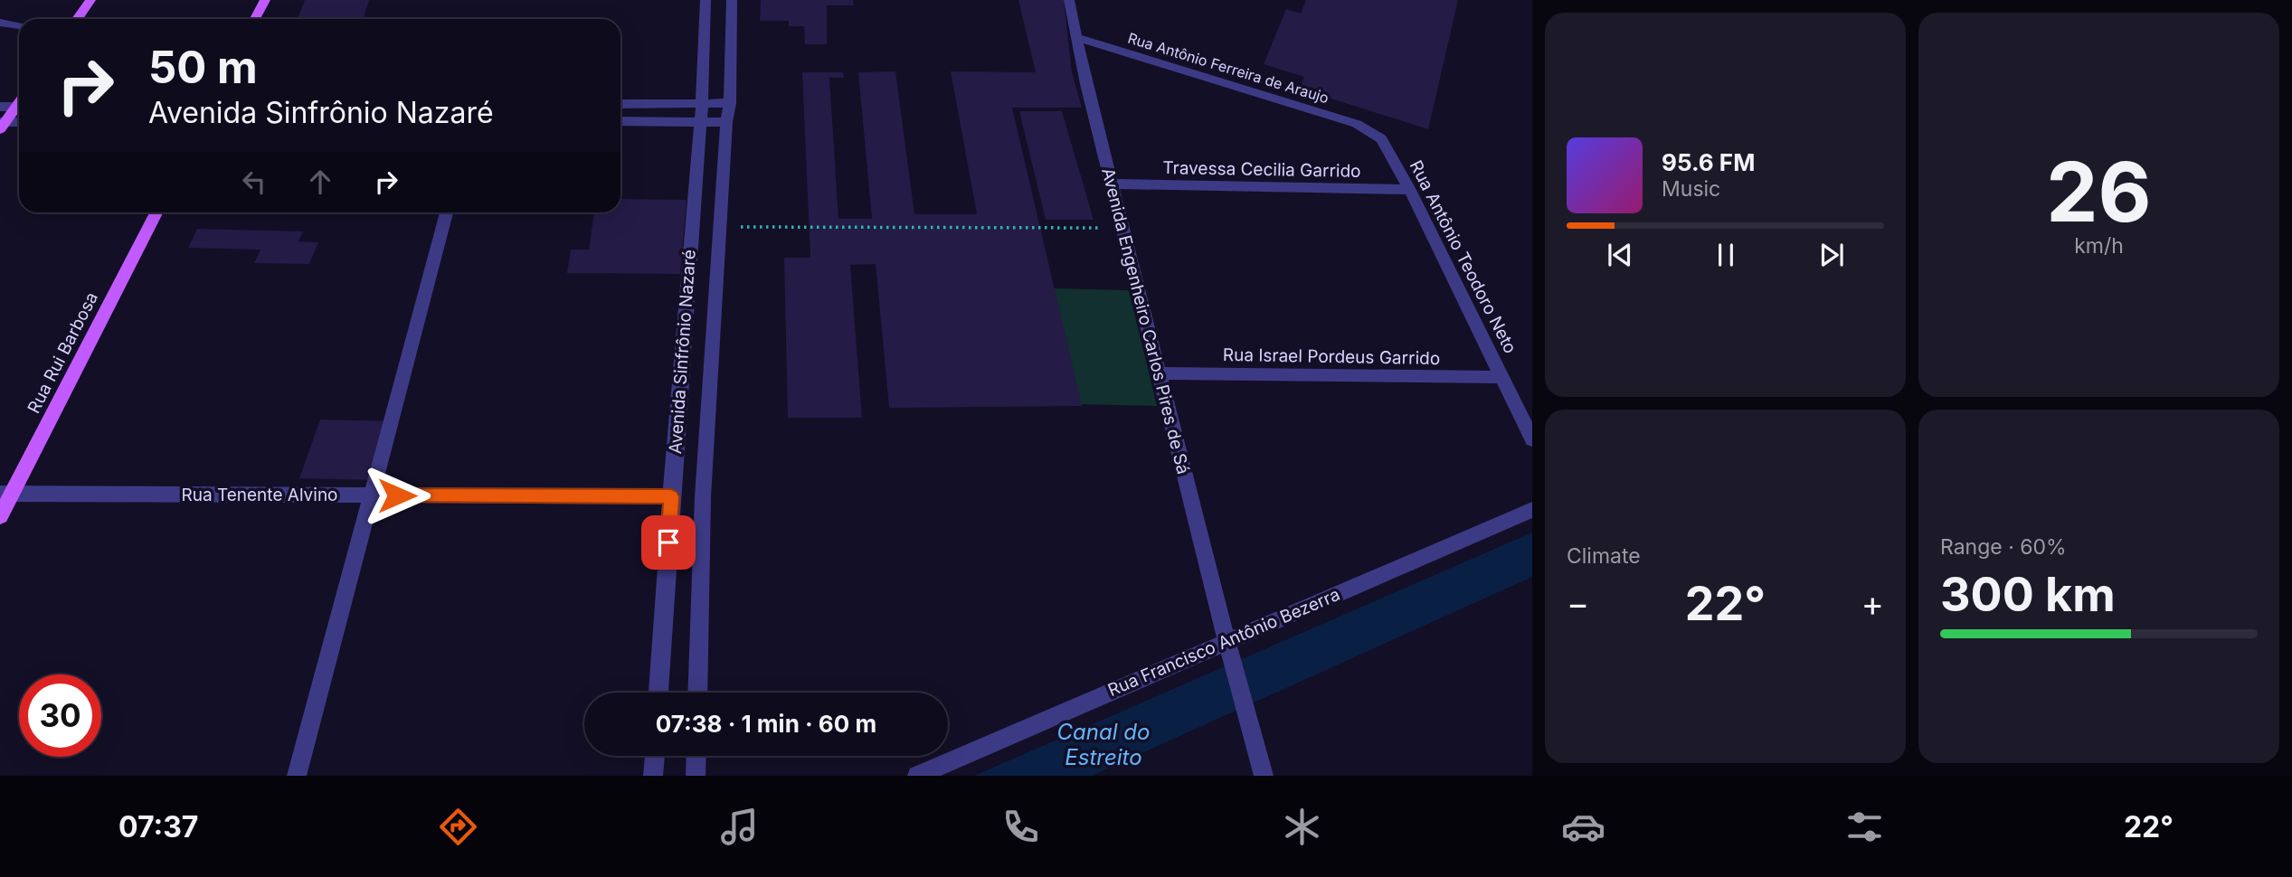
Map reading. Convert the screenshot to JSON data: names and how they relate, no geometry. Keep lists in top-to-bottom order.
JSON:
{
  "streets": {
    "main road": ["Rua Rui Barbosa"],
    "street": [
      "Rua Antônio Ferreira de Araujo",
      "Travessa Cecilia Garrido",
      "Rua Antônio Teodoro Neto",
      "Avenida Engenheiro Carlos Pires de Sá",
      "Avenida Sinfrônio Nazaré",
      "Rua Israel Pordeus Garrido",
      "Rua Tenente Alvino",
      "Rua Francisco Antônio Bezerra"
    ]
  },
  "crossings": [
    ["Rua Antônio Ferreira de Araujo", "Rua Antônio Teodoro Neto"],
    ["Rua Antônio Ferreira de Araujo", "Avenida Engenheiro Carlos Pires de Sá"],
    ["Travessa Cecilia Garrido", "Rua Antônio Teodoro Neto"],
    ["Travessa Cecilia Garrido", "Avenida Engenheiro Carlos Pires de Sá"],
    ["Rua Antônio Teodoro Neto", "Rua Israel Pordeus Garrido"],
    ["Avenida Engenheiro Carlos Pires de Sá", "Rua Israel Pordeus Garrido"],
    ["Avenida Engenheiro Carlos Pires de Sá", "Rua Francisco Antônio Bezerra"],
    ["Avenida Sinfrônio Nazaré", "Rua Tenente Alvino"],
    ["Rua Rui Barbosa", "Rua Tenente Alvino"]
  ],
  "water": ["Canal do Estreito"],
  "page": {
    "tile": [
      ["26", "km/h"],
      "Climate",
      ["Range · 60%", "300 km"]
    ],
    "turn": ["50 m", "Avenida Sinfrônio Nazaré"],
    "song": ["95.6 FM", "Music"],
    "heat": ["−", "22°", "+"],
    "limit": "30",
    "trip": "07:38 · 1 min · 60 m",
    "tabs": ["07:37", "22°"]
  }
}
